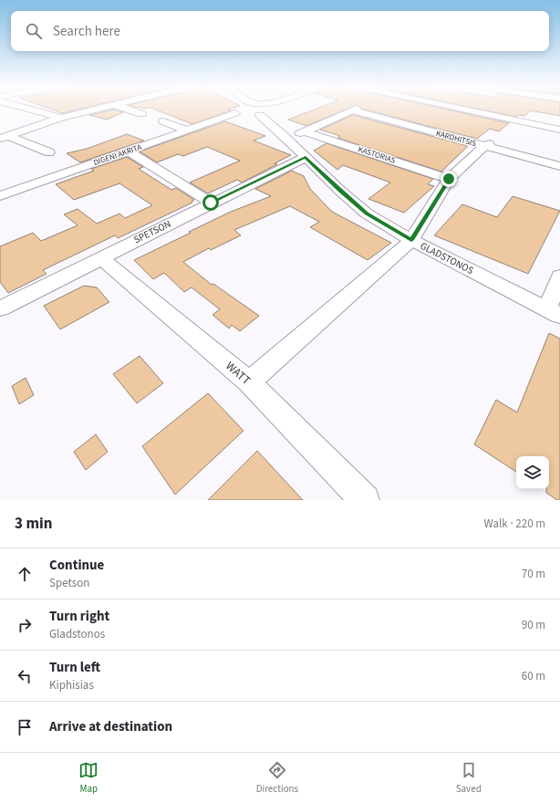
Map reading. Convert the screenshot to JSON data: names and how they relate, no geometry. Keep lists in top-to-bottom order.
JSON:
{
  "streets": {
    "street": [
      "KARDHITSIS",
      "DIGENI AKRITA",
      "KASTORIAS",
      "SPETSON",
      "GLADSTONOS",
      "WATT"
    ]
  },
  "crossings": [
    ["KARDHITSIS", "KASTORIAS"],
    ["SPETSON", "GLADSTONOS"],
    ["SPETSON", "WATT"]
  ],
  "page": {
    "search": "Search here",
    "heading": ["3 min", "Walk · 220 m"],
    "list": [
      ["Continue", "Spetson", "70 m"],
      ["Turn right", "Gladstonos", "90 m"],
      ["Turn left", "Kiphisias", "60 m"],
      "Arrive at destination"
    ],
    "nav": ["Map", "Directions", "Saved"]
  }
}
